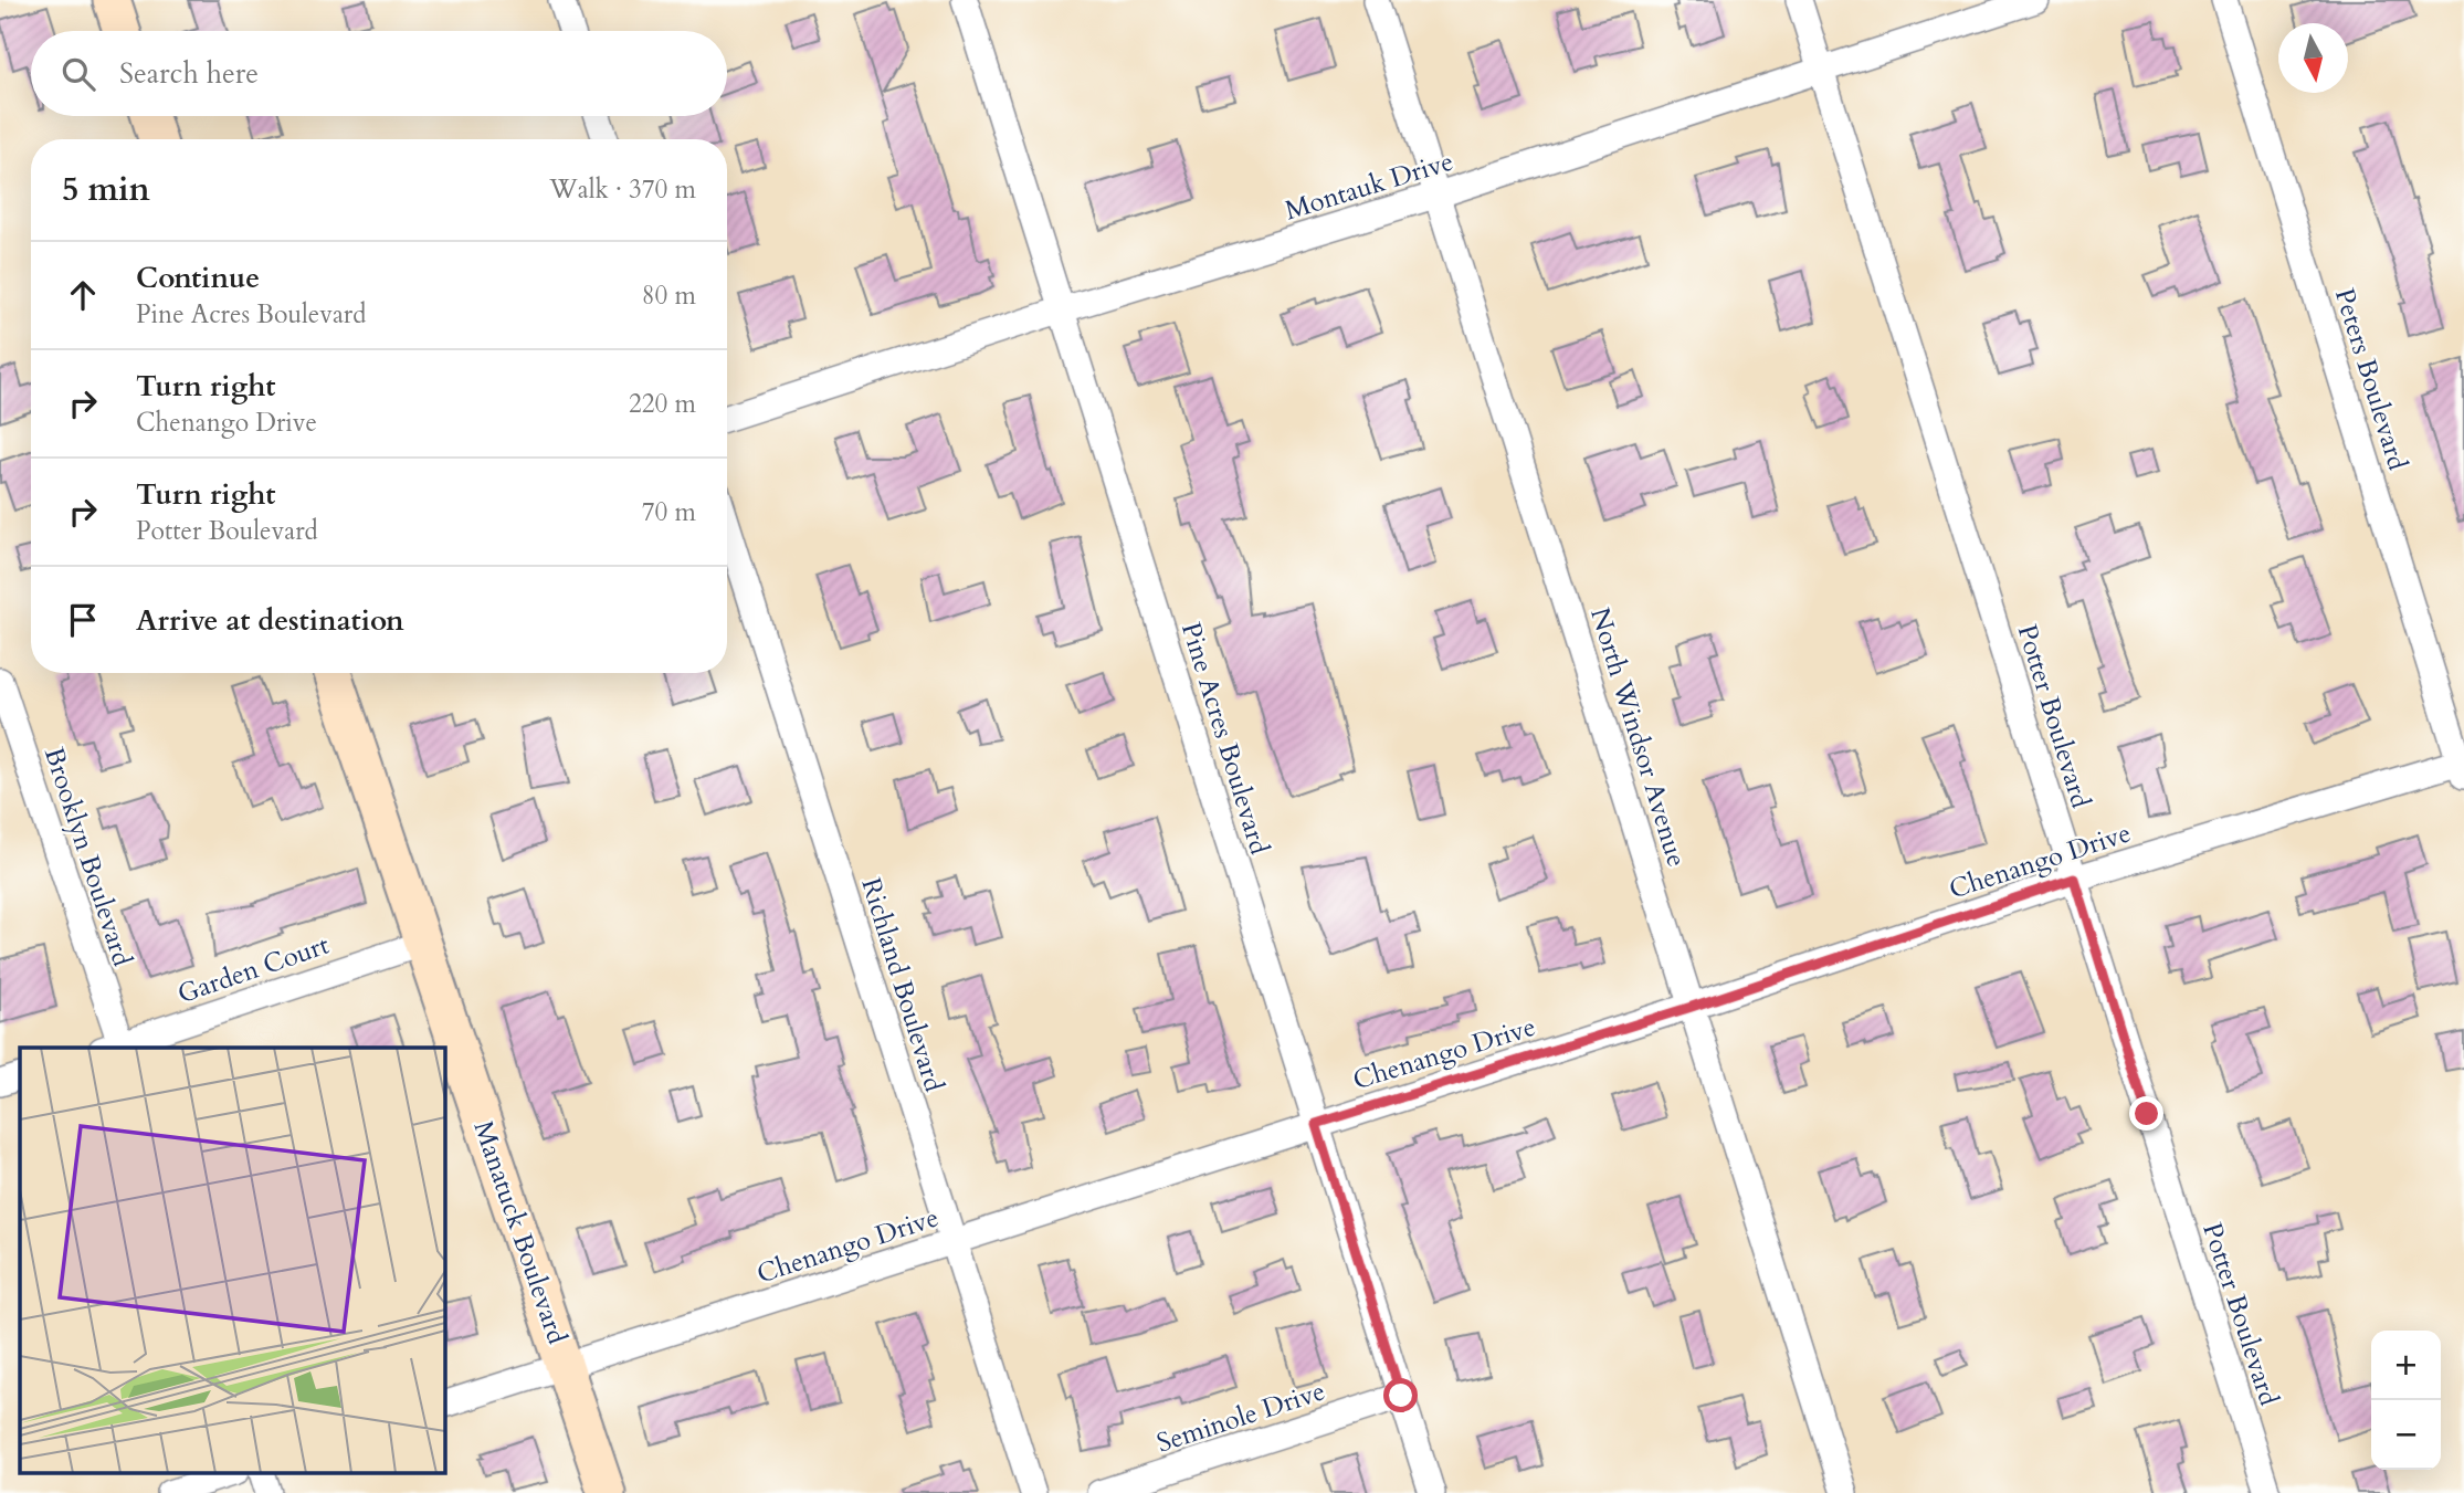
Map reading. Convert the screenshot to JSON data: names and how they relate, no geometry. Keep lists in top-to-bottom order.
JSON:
{
  "streets": {
    "street": [
      "Montauk Drive",
      "Peters Boulevard",
      "Potter Boulevard",
      "North Windsor Avenue",
      "Pine Acres Boulevard",
      "Brooklyn Boulevard",
      "Chenango Drive",
      "Garden Court",
      "Richland Boulevard",
      "Manatuck Boulevard",
      "Seminole Drive"
    ]
  },
  "crossings": [
    ["Montauk Drive", "Potter Boulevard"],
    ["Montauk Drive", "North Windsor Avenue"],
    ["Montauk Drive", "Pine Acres Boulevard"],
    ["Peters Boulevard", "Chenango Drive"],
    ["Potter Boulevard", "Chenango Drive"],
    ["North Windsor Avenue", "Chenango Drive"],
    ["Pine Acres Boulevard", "Chenango Drive"],
    ["Pine Acres Boulevard", "Seminole Drive"],
    ["Brooklyn Boulevard", "Garden Court"],
    ["Chenango Drive", "Richland Boulevard"],
    ["Chenango Drive", "Manatuck Boulevard"],
    ["Garden Court", "Manatuck Boulevard"]
  ],
  "north": "bottom",
  "page": {
    "search": "Search here",
    "heading": ["5 min", "Walk · 370 m"],
    "list": [
      ["Continue", "Pine Acres Boulevard", "80 m"],
      ["Turn right", "Chenango Drive", "220 m"],
      ["Turn right", "Potter Boulevard", "70 m"],
      "Arrive at destination"
    ],
    "map_buttons": ["+", "−"]
  }
}
